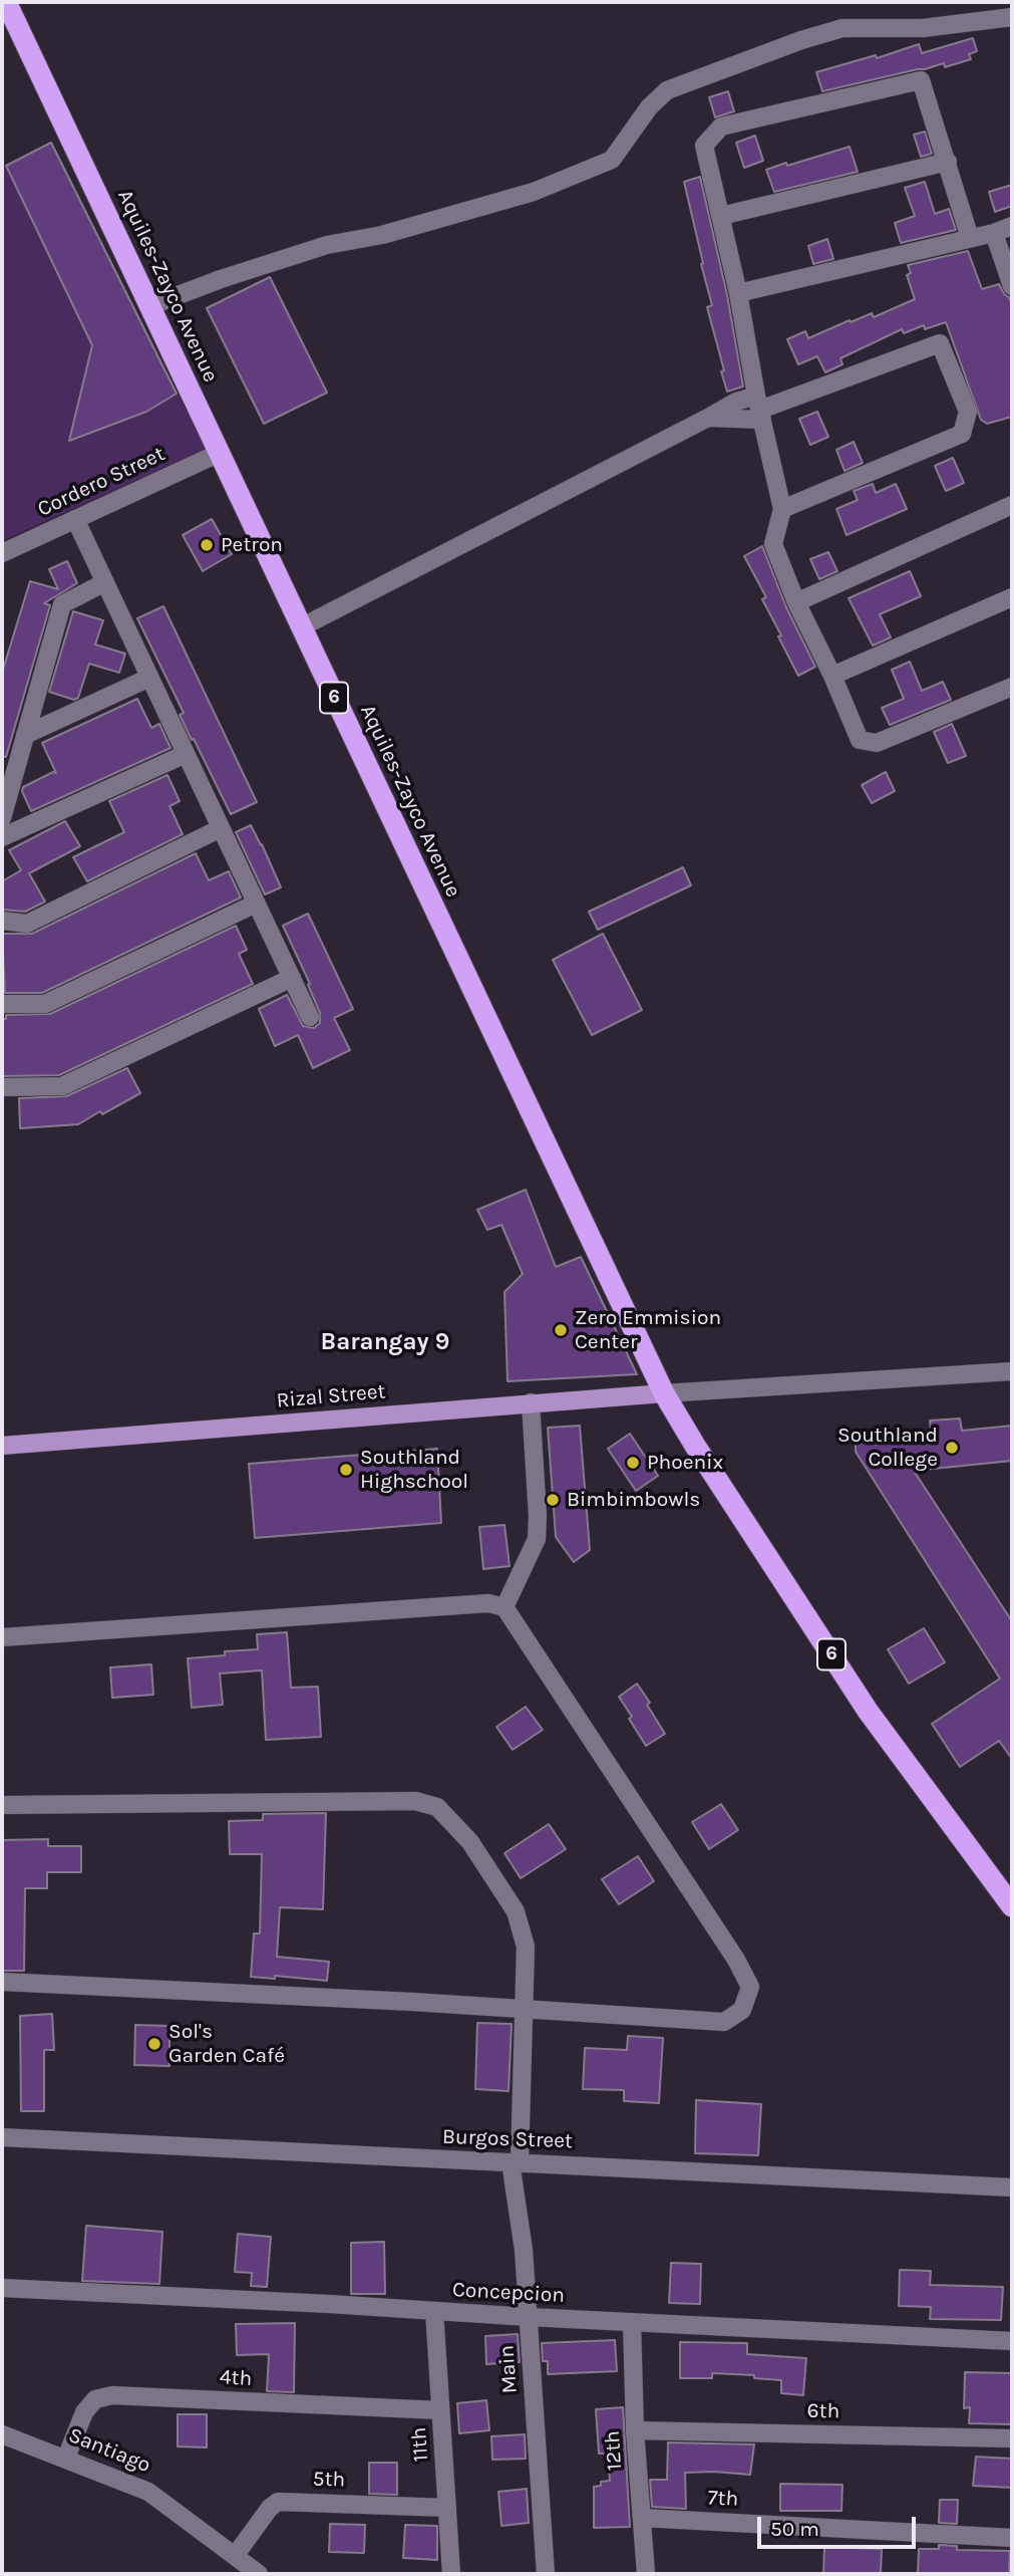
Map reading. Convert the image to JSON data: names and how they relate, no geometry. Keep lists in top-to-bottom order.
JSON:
{
  "streets": {
    "highway": ["Aquiles-Zayco Avenue", "6"],
    "main road": ["Rizal Street"],
    "street": [
      "Cordero Street",
      "Burgos Street",
      "Concepcion",
      "Main",
      "4th",
      "6th",
      "11th",
      "Santiago",
      "12th",
      "5th",
      "7th"
    ]
  },
  "crossings": [
    ["Aquiles-Zayco Avenue", "Cordero Street"],
    ["Aquiles-Zayco Avenue", "6"],
    ["Aquiles-Zayco Avenue", "Rizal Street"],
    ["6", "Rizal Street"],
    ["Burgos Street", "Main"],
    ["Concepcion", "Main"],
    ["Concepcion", "11th"],
    ["Concepcion", "12th"],
    ["4th", "11th"],
    ["4th", "Santiago"],
    ["6th", "12th"],
    ["11th", "5th"],
    ["Santiago", "5th"],
    ["12th", "7th"]
  ],
  "districts": ["Barangay 9"],
  "places": [
    "Petron",
    "Zero Emmision Center",
    "Southland College",
    "Phoenix",
    "Southland Highschool",
    "Bimbimbowls",
    "Sol's Garden Café"
  ],
  "scale_bar": "50 m"
}
